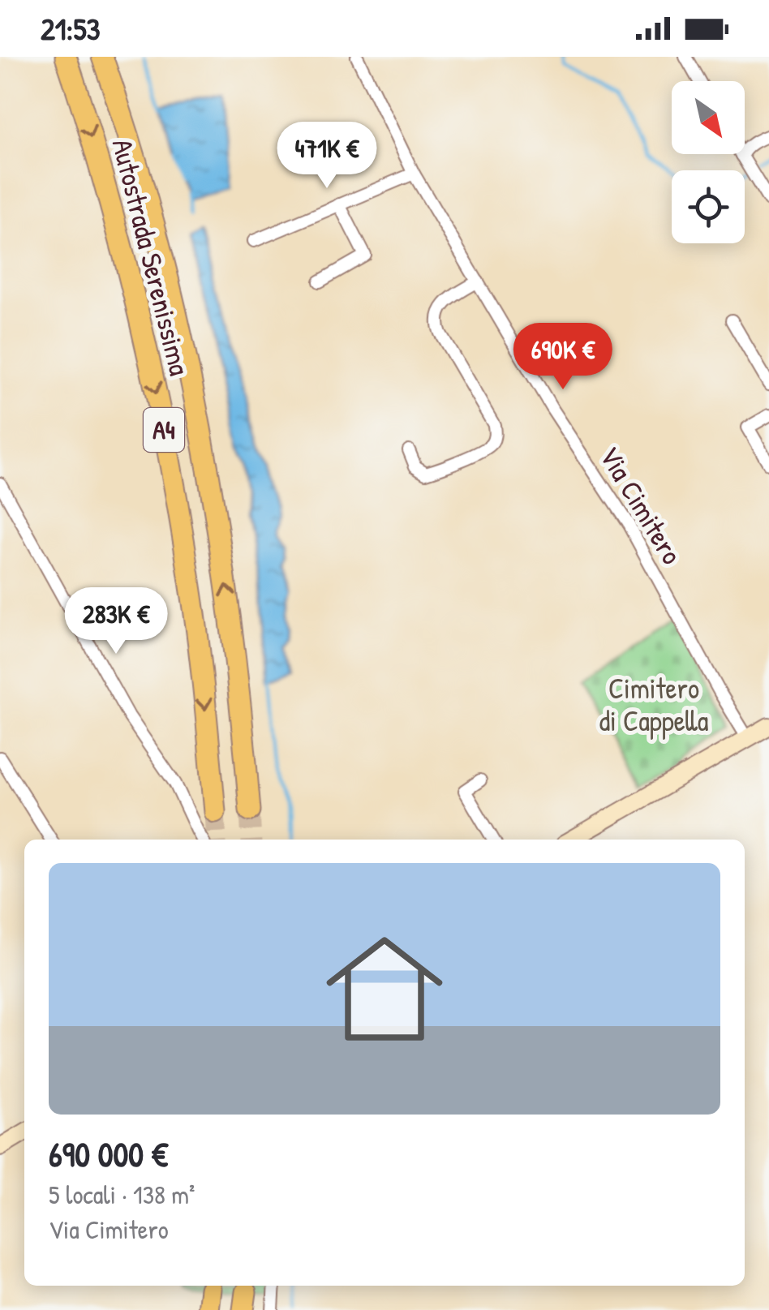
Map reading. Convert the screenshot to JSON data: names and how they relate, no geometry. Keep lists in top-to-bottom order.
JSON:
{
  "streets": {
    "highway": ["Autostrada Serenissima", "A4"],
    "street": ["Via Cimitero"]
  },
  "parks": ["Cimitero di Cappella"],
  "north": "bottom right",
  "page": {
    "status": "21:53",
    "price": ["471K €", "690K €", "283K €"],
    "list": [
      {
        "name": "690 000 €",
        "note": "5 locali · 138 m² · Via Cimitero"
      }
    ]
  }
}
